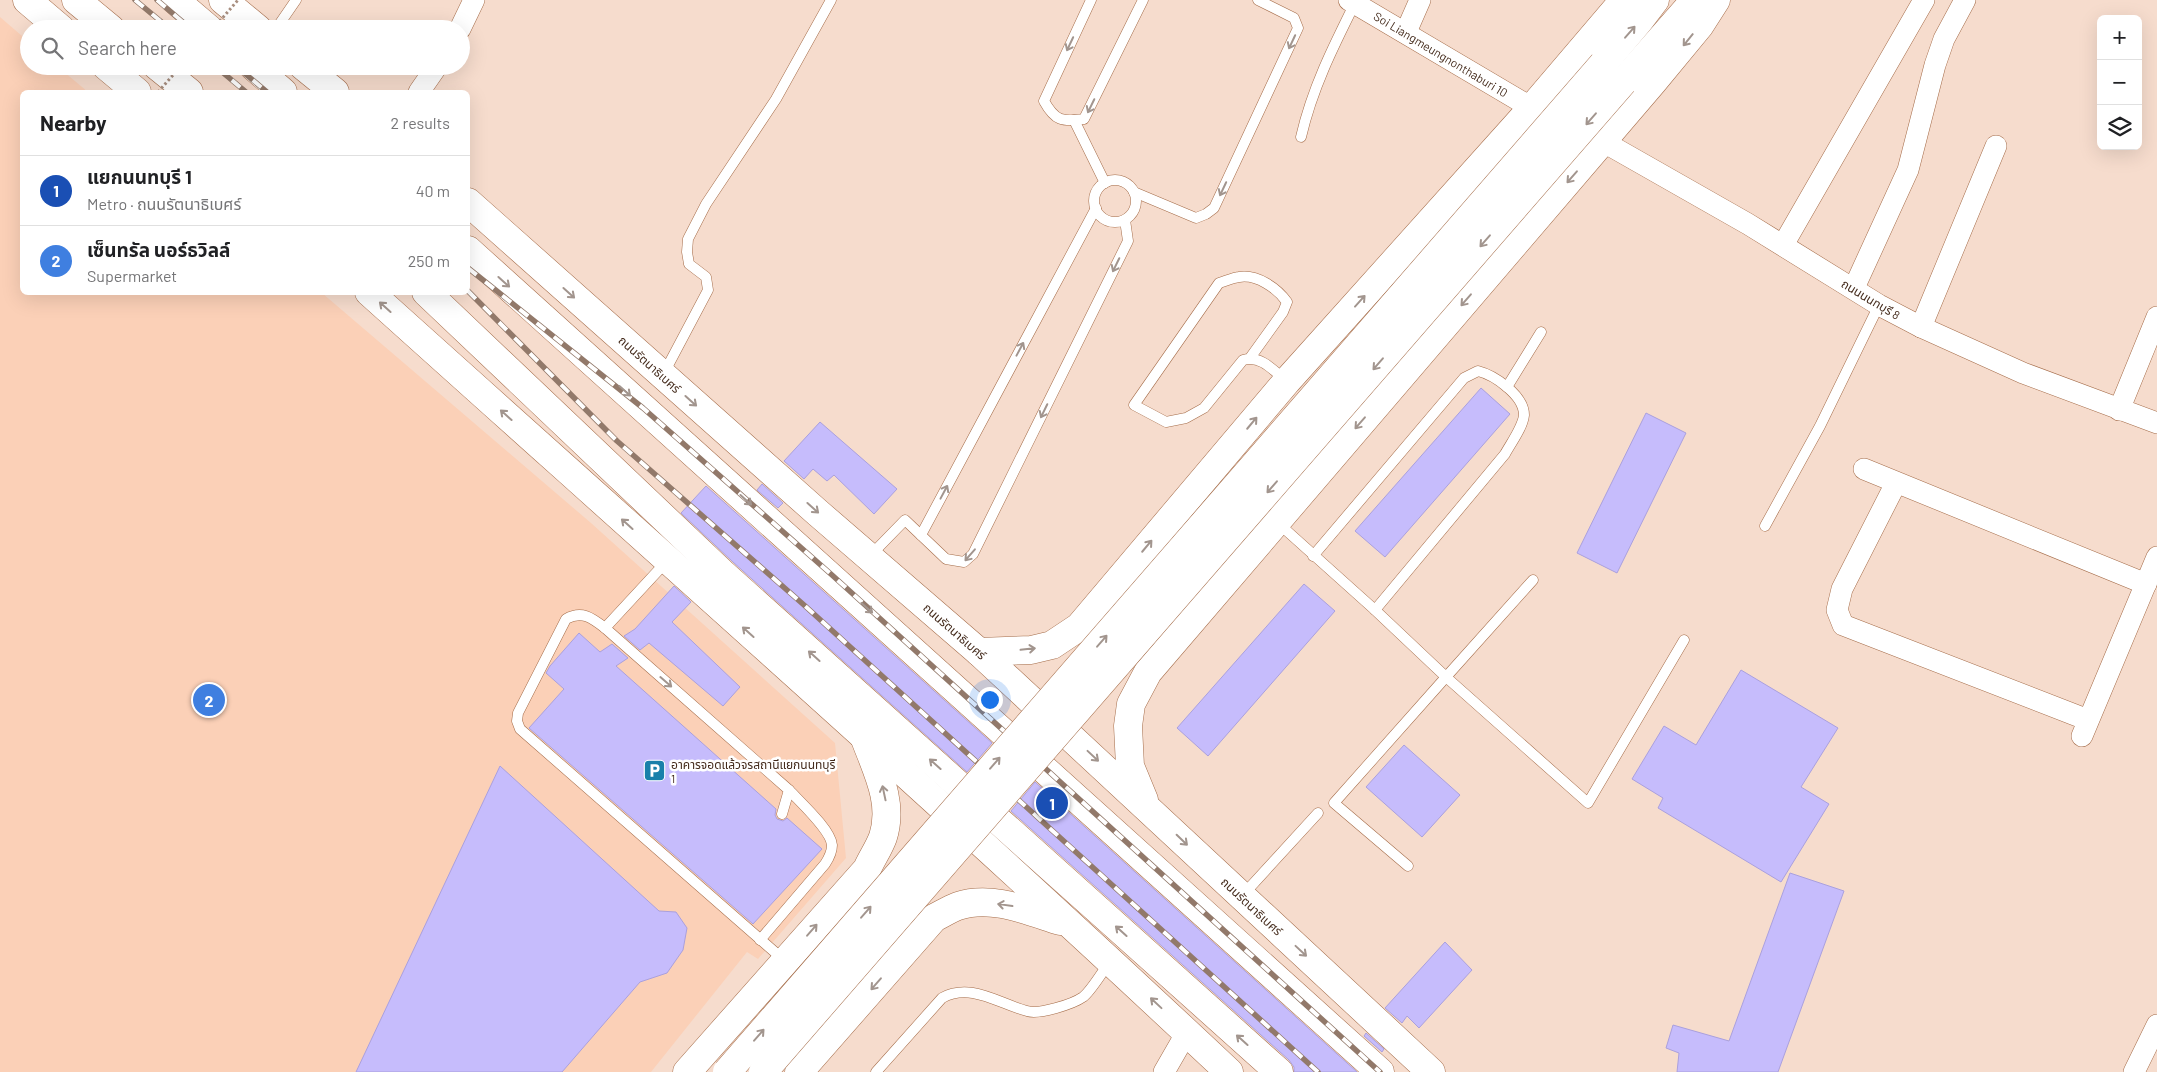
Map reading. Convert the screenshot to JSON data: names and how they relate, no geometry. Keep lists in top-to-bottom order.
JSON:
{
  "streets": {
    "main road": ["ถนนรัตนาธิเบศร์"],
    "street": ["Soi Liangmeungnonthaburi 10", "ถนนนนทบุรี 8"]
  },
  "places": {
    "parking": ["อาคารจอดแล้วจรสถานีแยกนนทบุรี 1"]
  },
  "page": {
    "map_buttons": ["+", "−"],
    "search": "Search here",
    "heading": ["Nearby", "2 results"],
    "list": [
      {
        "mark": "1",
        "name": "แยกนนทบุรี 1",
        "note": "Metro · ถนนรัตนาธิเบศร์",
        "value": "40 m"
      },
      {
        "mark": "2",
        "name": "เซ็นทรัล นอร์ธวิลล์",
        "note": "Supermarket",
        "value": "250 m"
      }
    ],
    "pins": ["2", "1"]
  }
}
